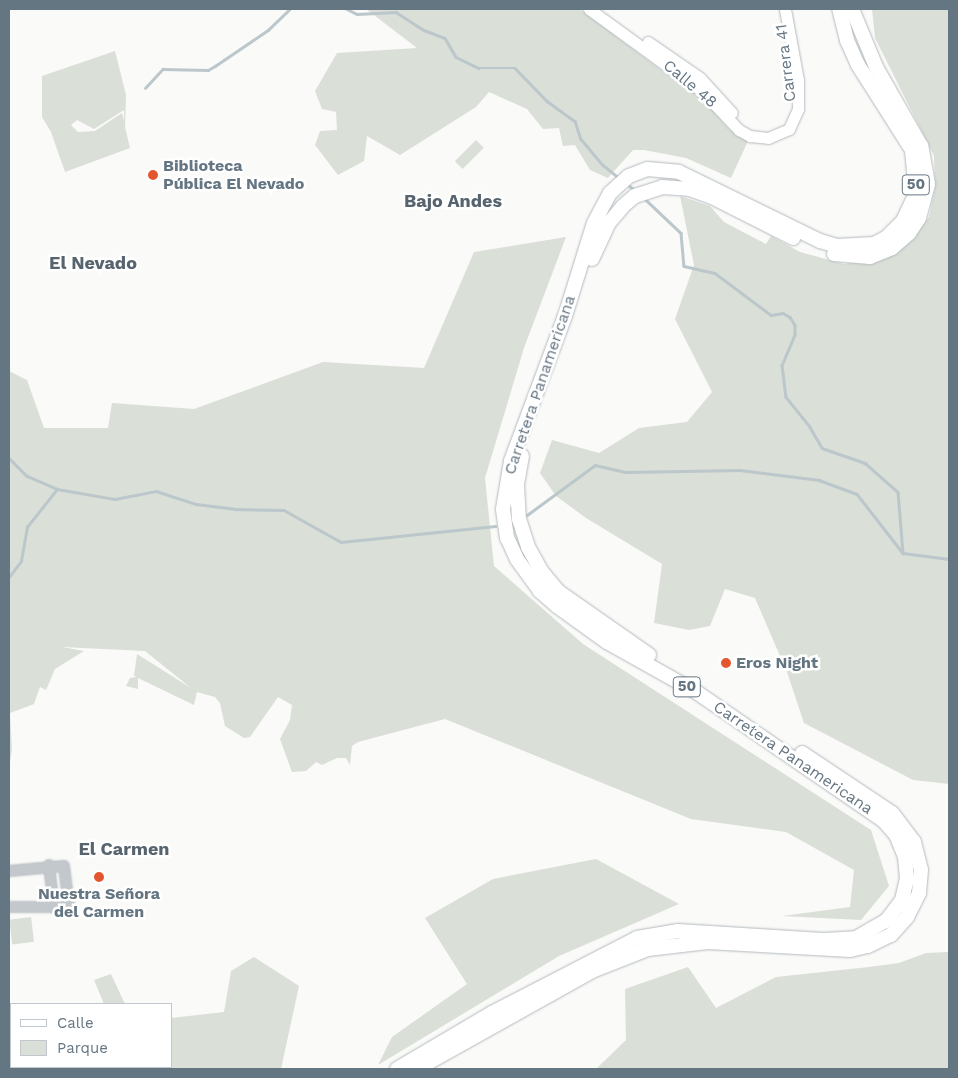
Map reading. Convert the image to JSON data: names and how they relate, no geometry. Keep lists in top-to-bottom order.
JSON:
{
  "streets": {
    "highway": ["50", "Carretera Panamericana"],
    "main road": ["Carrera 41", "Calle 48"]
  },
  "crossings": [
    ["Carrera 41", "Calle 48"]
  ],
  "districts": ["Bajo Andes", "El Nevado", "El Carmen"],
  "places": ["Biblioteca Pública El Nevado", "Eros Night", "Nuestra Señora del Carmen"],
  "legend": ["Calle", "Parque"]
}
